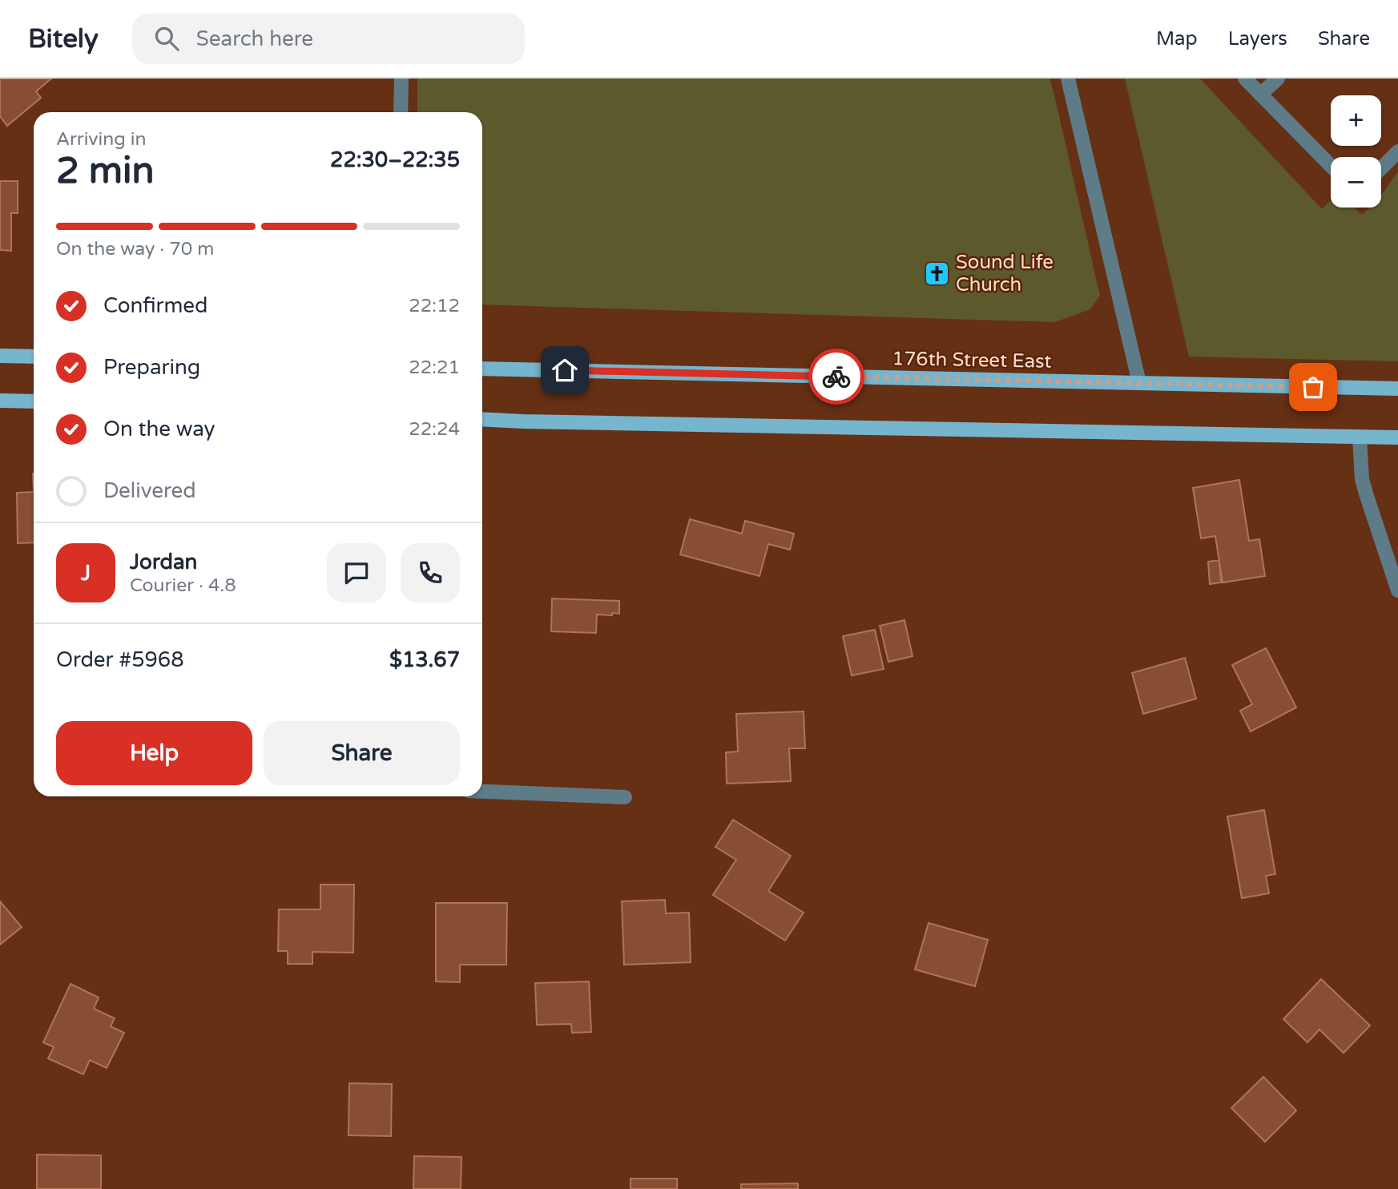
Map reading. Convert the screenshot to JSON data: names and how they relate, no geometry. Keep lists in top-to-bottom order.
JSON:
{
  "streets": {
    "main road": ["176th Street East"]
  },
  "places": {
    "church": ["Sound Life Church"]
  },
  "page": {
    "header": "Bitely",
    "search": "Search here",
    "nav": ["Map", "Layers", "Share"],
    "map_buttons": ["+", "−"],
    "heading": ["2 min", "Arriving in", "22:30–22:35"],
    "panel": [
      "Jordan",
      "Courier · 4.8",
      "Order #5968",
      "$13.67"
    ],
    "bar": "On the way · 70 m",
    "list": [
      ["Confirmed", "22:12"],
      ["Preparing", "22:21"],
      ["On the way", "22:24"],
      "Delivered"
    ],
    "round": "J",
    "buttons": ["Help", "Share"]
  }
}
